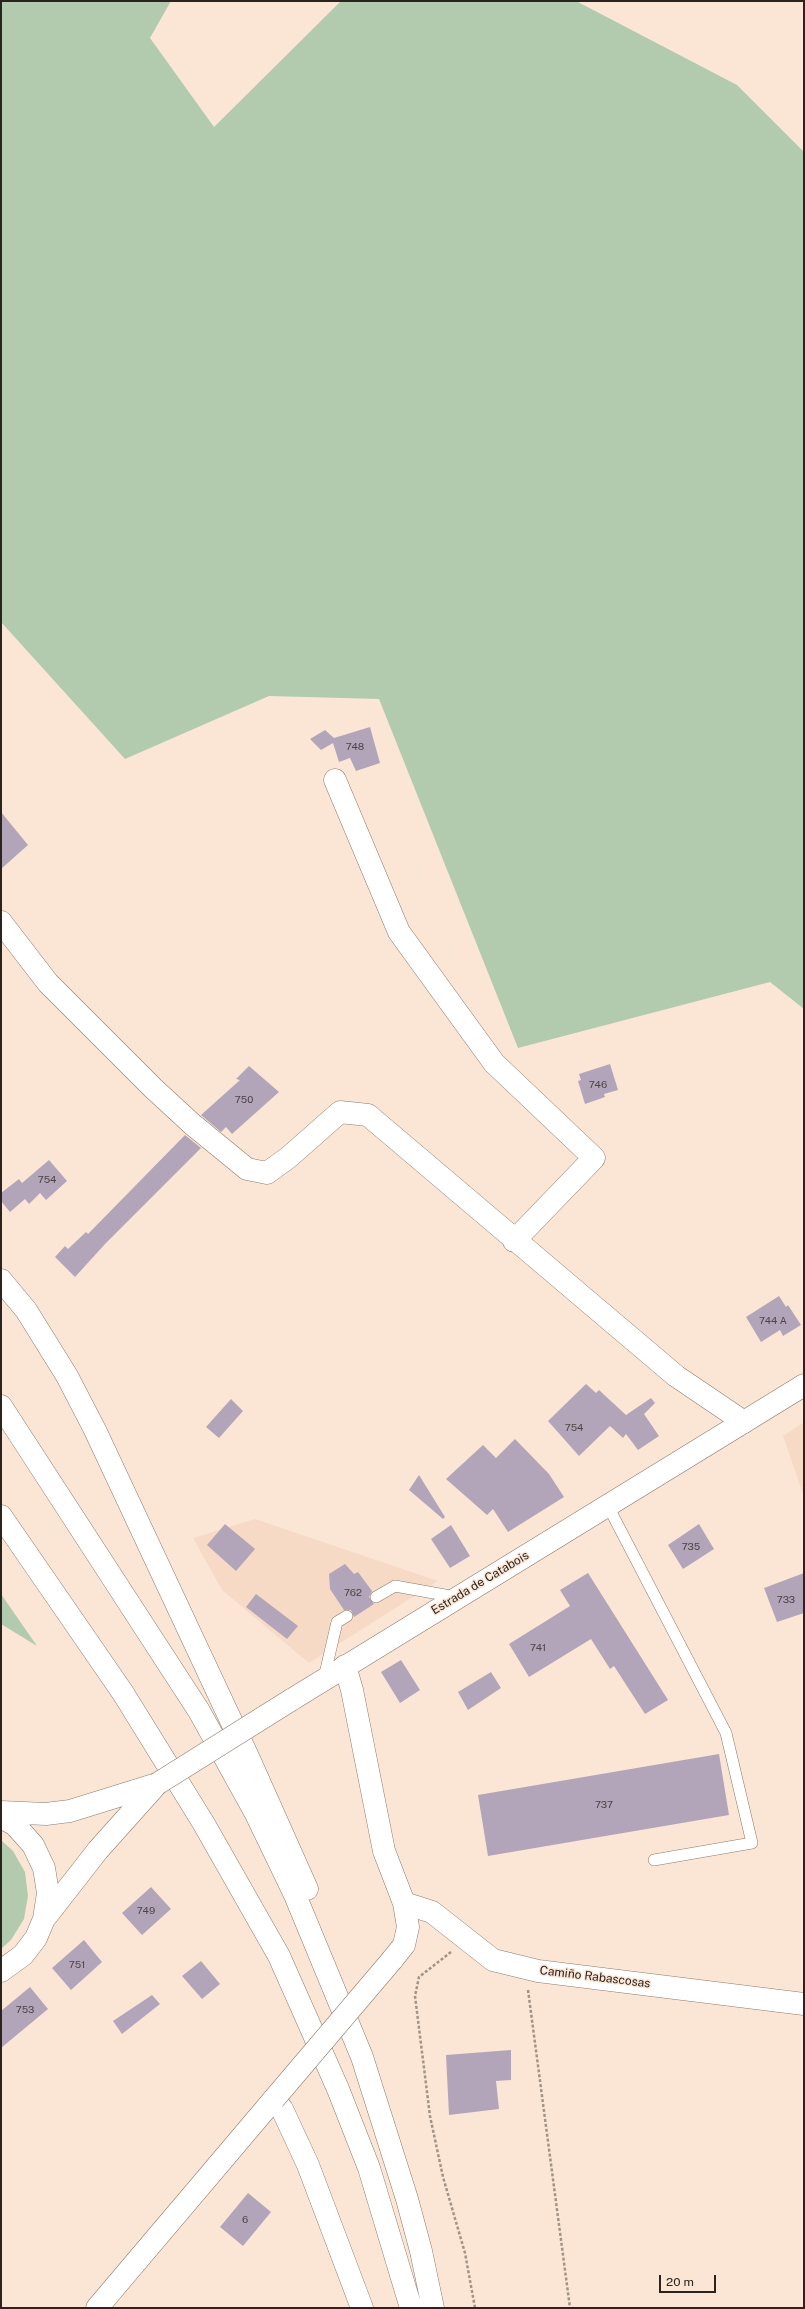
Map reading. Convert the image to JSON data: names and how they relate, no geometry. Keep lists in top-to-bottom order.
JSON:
{
  "streets": {
    "main road": ["Estrada de Catabois", "Camiño Rabascosas"]
  },
  "house_numbers": [
    "748",
    "746",
    "750",
    "754",
    "744 A",
    "754",
    "735",
    "762",
    "733",
    "741",
    "737",
    "749",
    "751",
    "753",
    "6"
  ],
  "scale_bar": "20 m"
}
